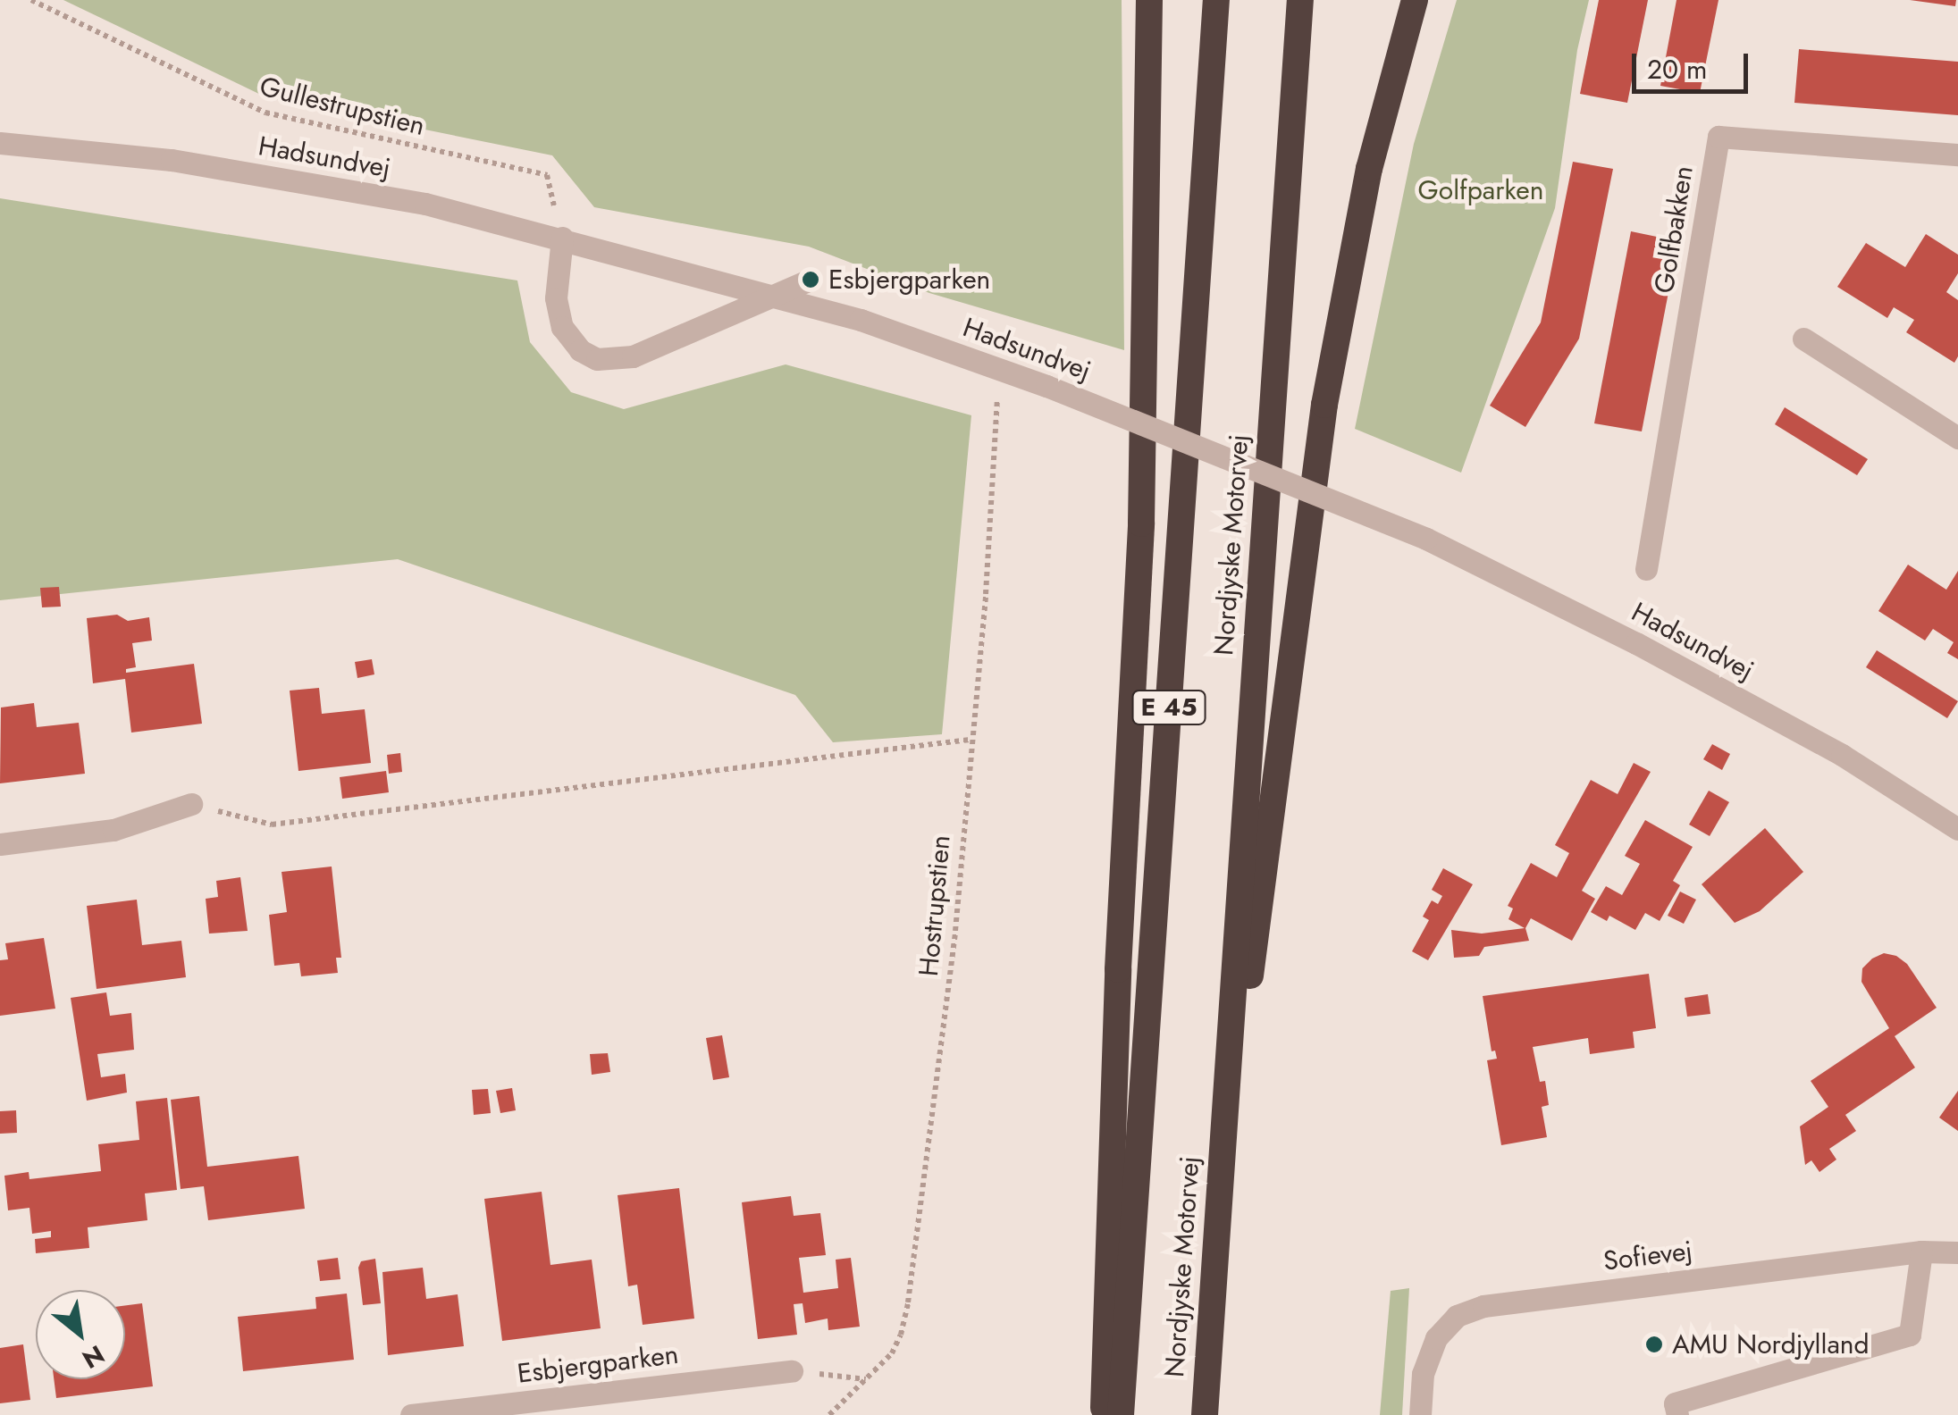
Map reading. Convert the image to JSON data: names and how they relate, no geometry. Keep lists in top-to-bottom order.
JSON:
{
  "streets": {
    "highway": ["Nordjyske Motorvej", "E 45"],
    "street": [
      "Hadsundvej",
      "Golfbakken",
      "Sofievej",
      "Esbjergparken"
    ],
    "path": ["Gullestrupstien", "Hostrupstien"]
  },
  "crossings": [
    ["Gullestrupstien", "Hadsundvej"],
    ["Hadsundvej", "Hostrupstien"]
  ],
  "parks": ["Golfparken"],
  "places": ["Esbjergparken", "AMU Nordjylland"],
  "scale_bar": "20 m",
  "north": "bottom right"
}
